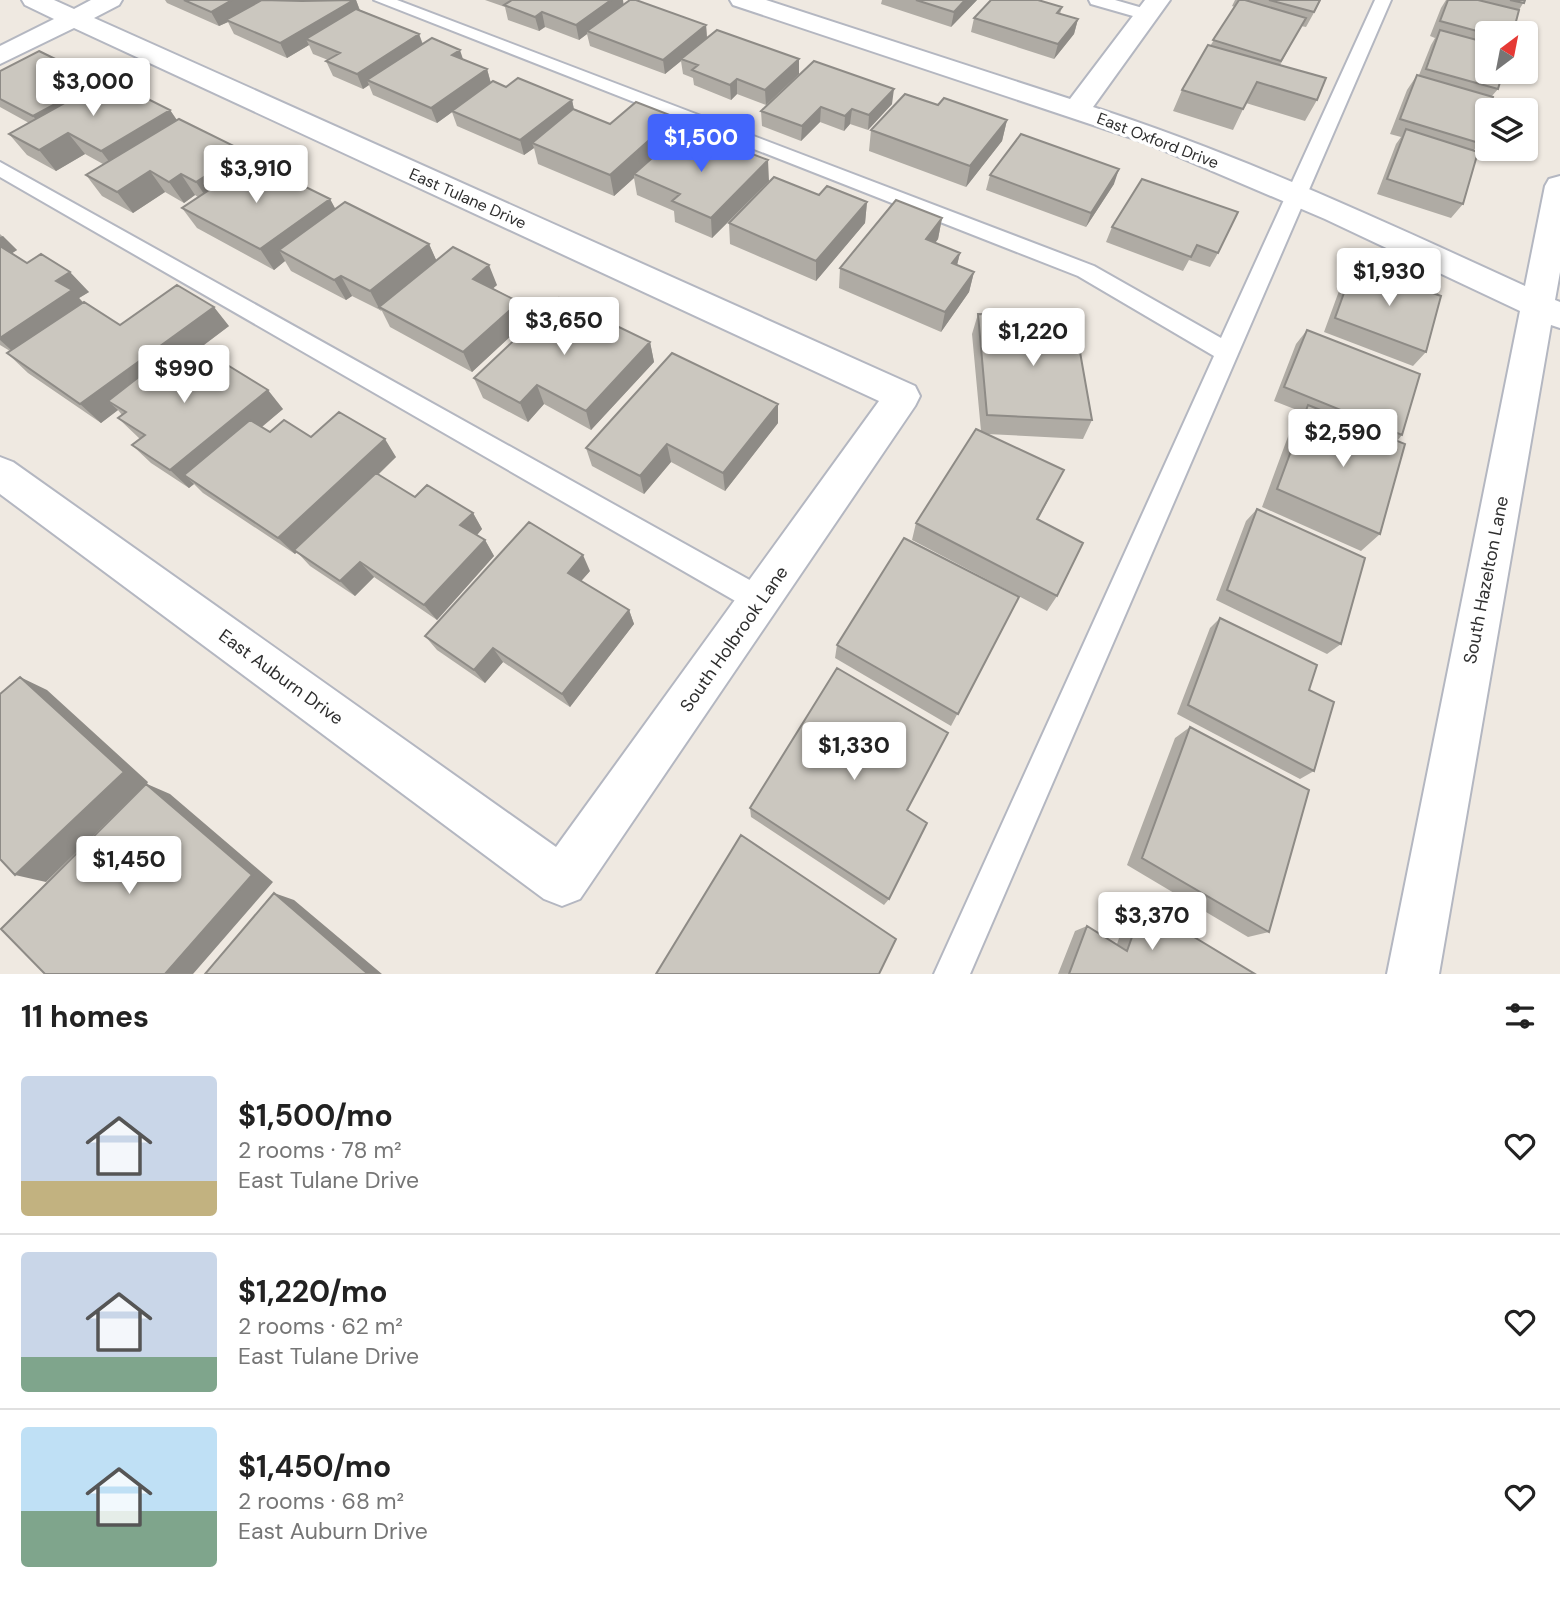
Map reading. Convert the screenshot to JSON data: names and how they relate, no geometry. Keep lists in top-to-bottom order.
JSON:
{
  "streets": {
    "street": [
      "East Oxford Drive",
      "East Tulane Drive",
      "South Hazelton Lane",
      "South Holbrook Lane",
      "East Auburn Drive"
    ]
  },
  "crossings": [
    ["East Oxford Drive", "South Hazelton Lane"],
    ["East Tulane Drive", "South Holbrook Lane"],
    ["South Holbrook Lane", "East Auburn Drive"]
  ],
  "north": "top right",
  "page": {
    "price": [
      "$3,000",
      "$1,500",
      "$3,910",
      "$1,930",
      "$3,650",
      "$1,220",
      "$990",
      "$2,590",
      "$1,330",
      "$1,450",
      "$3,370"
    ],
    "heading": "11 homes",
    "list": [
      {
        "name": "$1,500/mo",
        "note": "2 rooms · 78 m² · East Tulane Drive"
      },
      {
        "name": "$1,220/mo",
        "note": "2 rooms · 62 m² · East Tulane Drive"
      },
      {
        "name": "$1,450/mo",
        "note": "2 rooms · 68 m² · East Auburn Drive"
      }
    ]
  }
}
